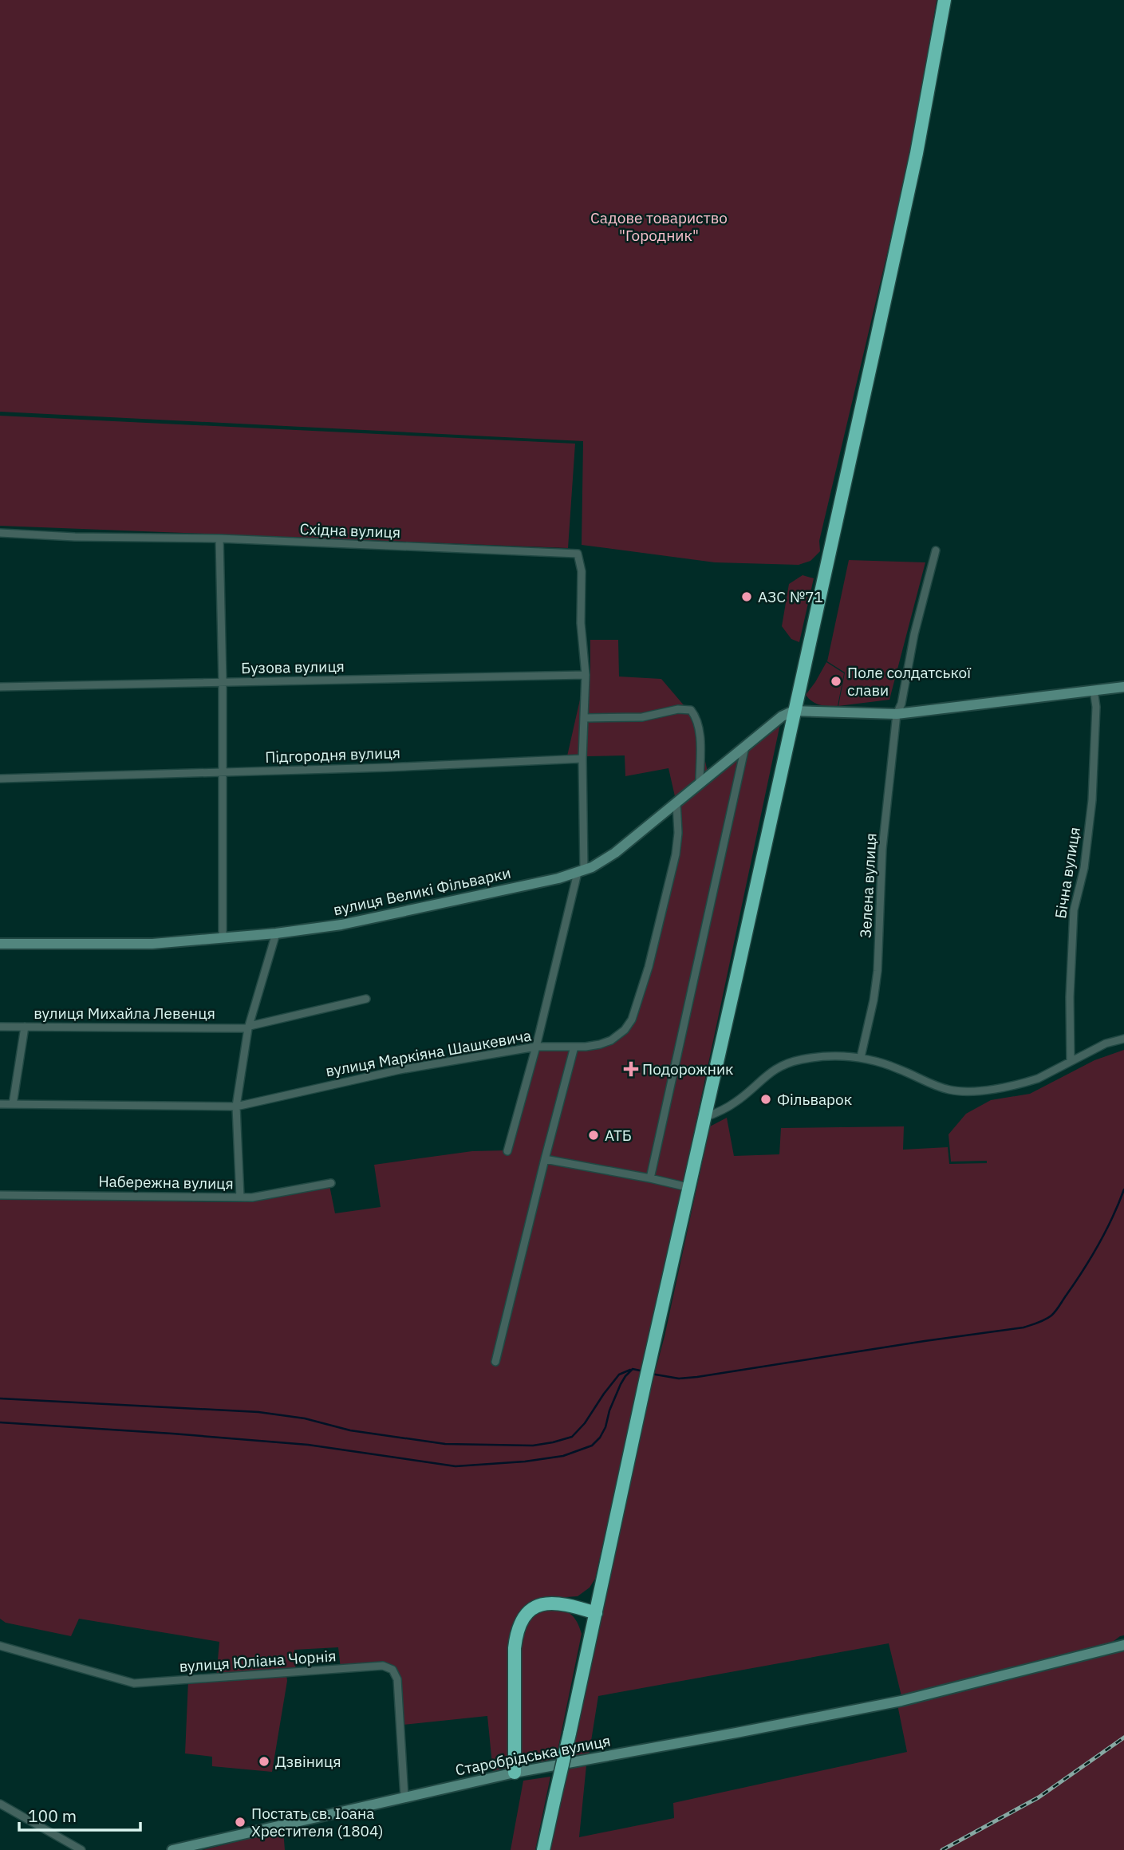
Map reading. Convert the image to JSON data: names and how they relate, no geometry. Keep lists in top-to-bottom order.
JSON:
{
  "streets": {
    "street": [
      "Східна вулиця",
      "Бузова вулиця",
      "Підгородня вулиця",
      "Бічна вулиця",
      "Зелена вулиця",
      "вулиця Великі Фільварки",
      "вулиця Михайла Левенця",
      "вулиця Маркіяна Шашкевича",
      "Набережна вулиця",
      "вулиця Юліана Чорнія",
      "Старобрідська вулиця"
    ]
  },
  "crossings": [
    ["Східна вулиця", "Бузова вулиця"],
    ["вулиця Великі Фільварки", "вулиця Маркіяна Шашкевича"],
    ["вулиця Юліана Чорнія", "Старобрідська вулиця"]
  ],
  "parks": ["Садове товариство \"Городник\""],
  "places": {
    "other": [
      "АЗС №71",
      "Поле солдатської слави",
      "Фільварок",
      "АТБ",
      "Дзвіниця",
      "Постать св. Іоана Хрестителя (1804)"
    ],
    "health": ["Подорожник"]
  },
  "scale_bar": "100 m"
}
